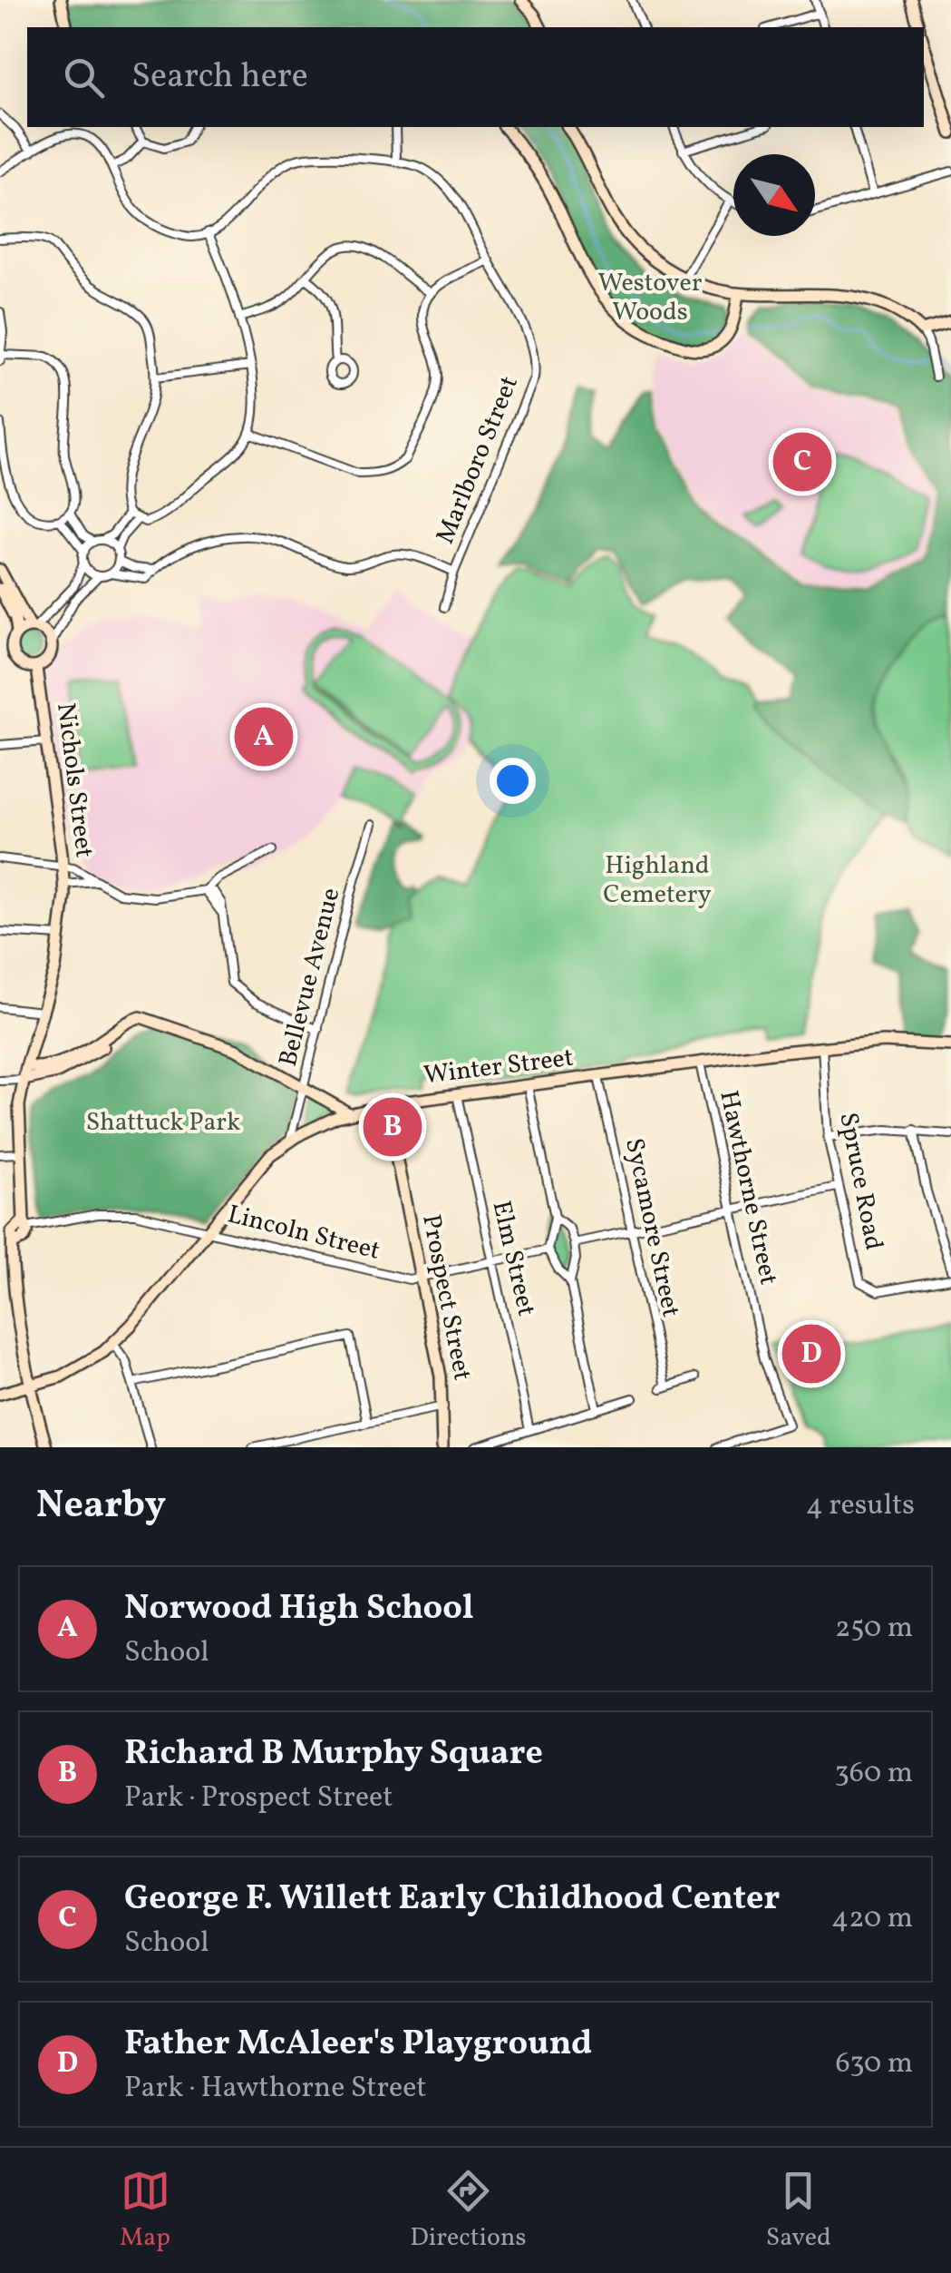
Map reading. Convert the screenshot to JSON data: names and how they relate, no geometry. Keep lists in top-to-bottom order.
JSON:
{
  "streets": {
    "street": [
      "Marlboro Street",
      "Nichols Street",
      "Bellevue Avenue",
      "Winter Street",
      "Spruce Road",
      "Hawthorne Street",
      "Sycamore Street",
      "Lincoln Street",
      "Elm Street",
      "Prospect Street"
    ]
  },
  "crossings": [
    ["Nichols Street", "Lincoln Street"],
    ["Bellevue Avenue", "Winter Street"],
    ["Winter Street", "Spruce Road"],
    ["Winter Street", "Hawthorne Street"],
    ["Winter Street", "Sycamore Street"],
    ["Winter Street", "Lincoln Street"],
    ["Winter Street", "Elm Street"],
    ["Winter Street", "Prospect Street"],
    ["Lincoln Street", "Elm Street"],
    ["Lincoln Street", "Prospect Street"]
  ],
  "parks": ["Westover Woods", "Highland Cemetery", "Shattuck Park"],
  "north": "bottom right",
  "page": {
    "search": "Search here",
    "pins": [
      "C",
      "A",
      "B",
      "D"
    ],
    "heading": ["Nearby", "4 results"],
    "list": [
      {
        "mark": "A",
        "name": "Norwood High School",
        "note": "School",
        "value": "250 m"
      },
      {
        "mark": "B",
        "name": "Richard B Murphy Square",
        "note": "Park · Prospect Street",
        "value": "360 m"
      },
      {
        "mark": "C",
        "name": "George F. Willett Early Childhood Center",
        "note": "School",
        "value": "420 m"
      },
      {
        "mark": "D",
        "name": "Father McAleer's Playground",
        "note": "Park · Hawthorne Street",
        "value": "630 m"
      }
    ],
    "nav": ["Map", "Directions", "Saved"]
  }
}
